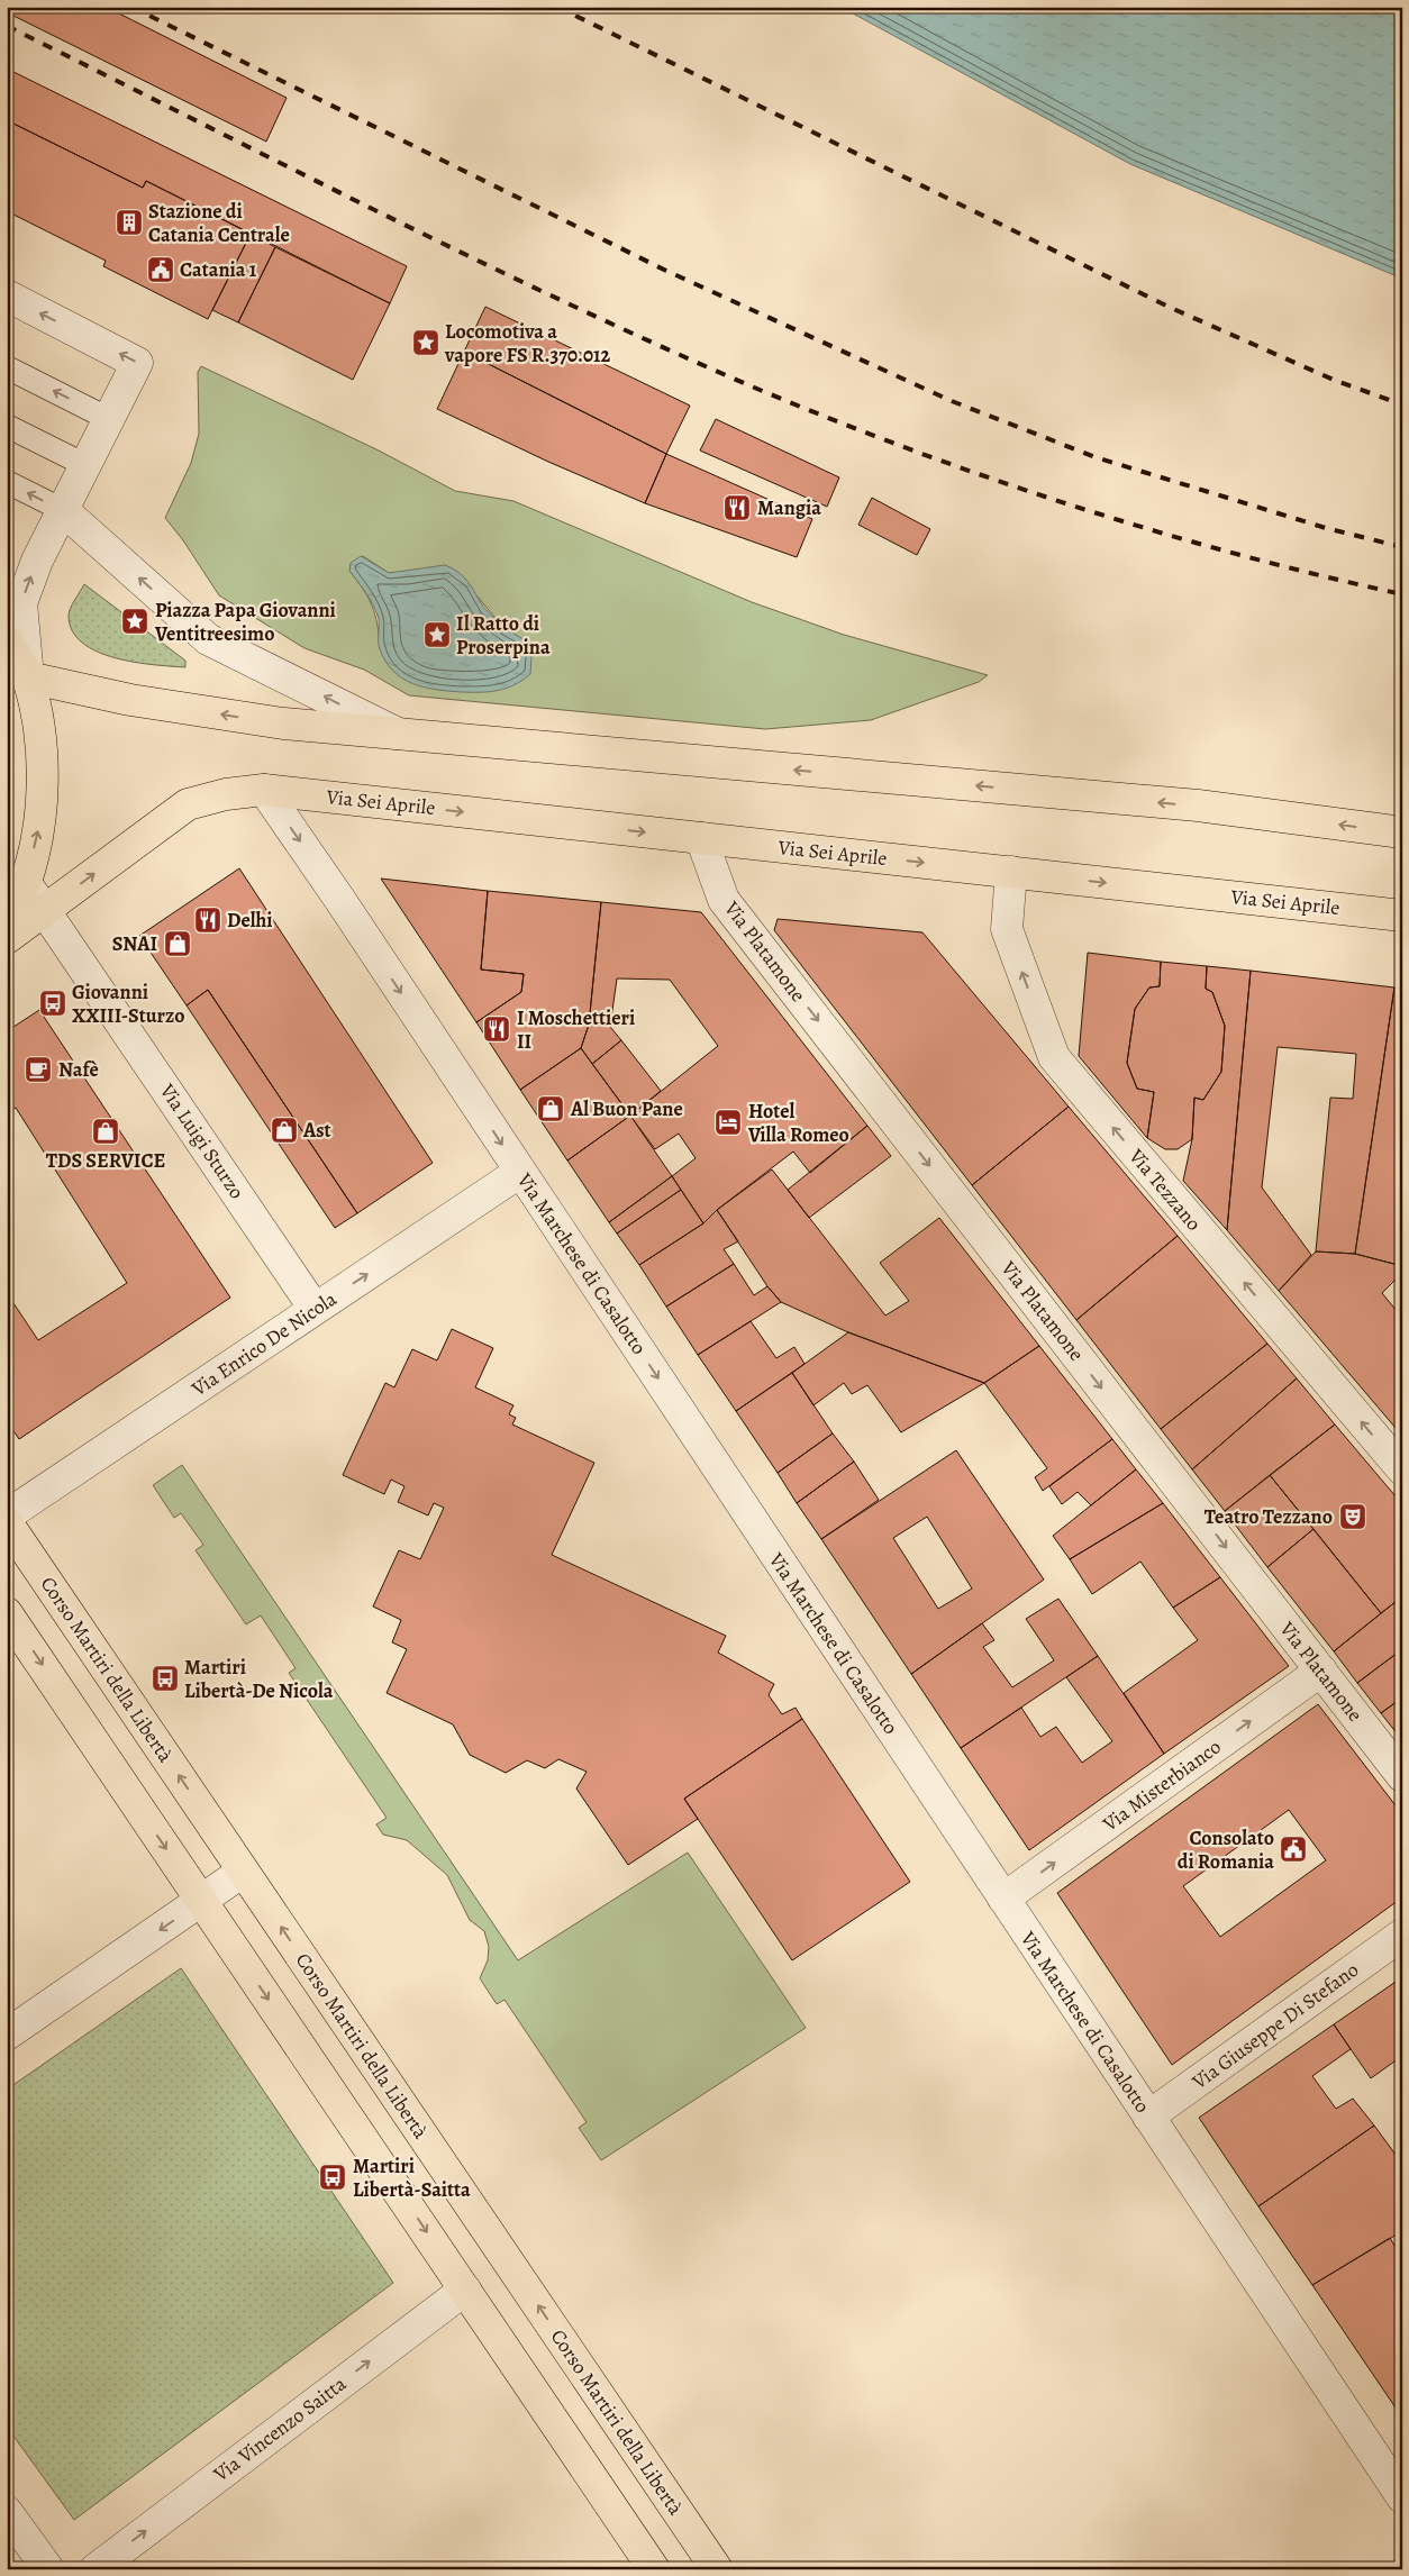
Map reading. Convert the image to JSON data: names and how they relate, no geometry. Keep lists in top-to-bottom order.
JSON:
{
  "streets": {
    "main road": ["Via Sei Aprile", "Corso Martiri della Libertà"],
    "street": [
      "Via Platamone",
      "Via Luigi Sturzo",
      "Via Tezzano",
      "Via Marchese di Casalotto",
      "Via Enrico De Nicola",
      "Via Misterbianco",
      "Via Giuseppe Di Stefano",
      "Via Vincenzo Saitta"
    ]
  },
  "crossings": [
    ["Via Sei Aprile", "Via Platamone"],
    ["Via Sei Aprile", "Via Luigi Sturzo"],
    ["Via Sei Aprile", "Via Tezzano"],
    ["Via Sei Aprile", "Via Marchese di Casalotto"],
    ["Via Platamone", "Via Misterbianco"],
    ["Via Luigi Sturzo", "Via Enrico De Nicola"],
    ["Via Marchese di Casalotto", "Via Enrico De Nicola"],
    ["Via Marchese di Casalotto", "Via Misterbianco"],
    ["Via Marchese di Casalotto", "Via Giuseppe Di Stefano"]
  ],
  "one_way": [
    "Via Platamone",
    "Via Tezzano",
    "Via Marchese di Casalotto",
    "Via Enrico De Nicola",
    "Via Misterbianco",
    "Via Vincenzo Saitta"
  ],
  "places": {
    "building": ["Stazione di Catania Centrale"],
    "public building": ["Catania 1", "Consolato di Romania"],
    "place": ["Locomotiva a vapore FS R.370.012", "Piazza Papa Giovanni Ventitreesimo", "Il Ratto di Proserpina"],
    "restaurant": ["Mangia", "Delhi", "I Moschettieri II"],
    "shop": [
      "SNAI",
      "Al Buon Pane",
      "Ast",
      "TDS SERVICE"
    ],
    "bus stop": ["Giovanni XXIII-Sturzo", "Martiri Libertà-De Nicola", "Martiri Libertà-Saitta"],
    "cafe": ["Nafè"],
    "hotel": ["Hotel Villa Romeo"],
    "theatre": ["Teatro Tezzano"]
  }
}
